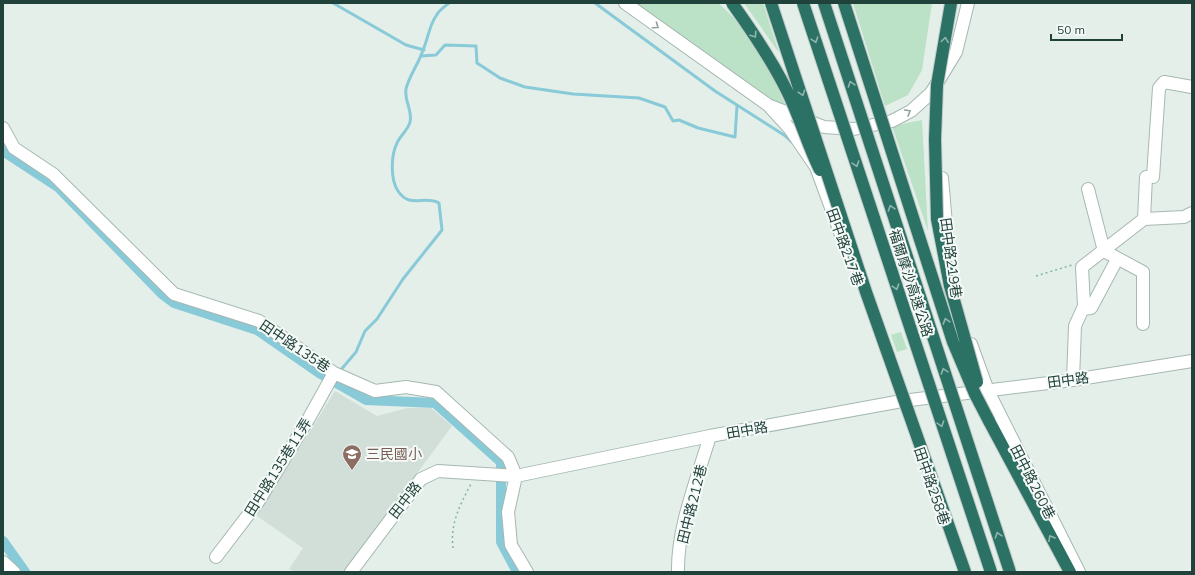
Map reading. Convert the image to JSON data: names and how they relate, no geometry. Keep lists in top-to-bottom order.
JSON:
{
  "streets": {
    "highway": ["福爾摩沙高速公路"],
    "street": [
      "田中路217巷",
      "田中路219巷",
      "田中路135巷",
      "田中路",
      "田中路135巷11弄",
      "田中路260巷",
      "田中路258巷",
      "田中路212巷"
    ]
  },
  "crossings": [
    ["田中路217巷", "田中路"],
    ["田中路217巷", "田中路258巷"],
    ["田中路219巷", "田中路"],
    ["田中路219巷", "田中路260巷"],
    ["田中路135巷", "田中路"],
    ["田中路135巷", "田中路135巷11弄"],
    ["田中路", "田中路260巷"],
    ["田中路", "田中路258巷"],
    ["田中路", "田中路212巷"]
  ],
  "places": {
    "school or university": ["三民國小"]
  },
  "scale_bar": "50 m"
}
